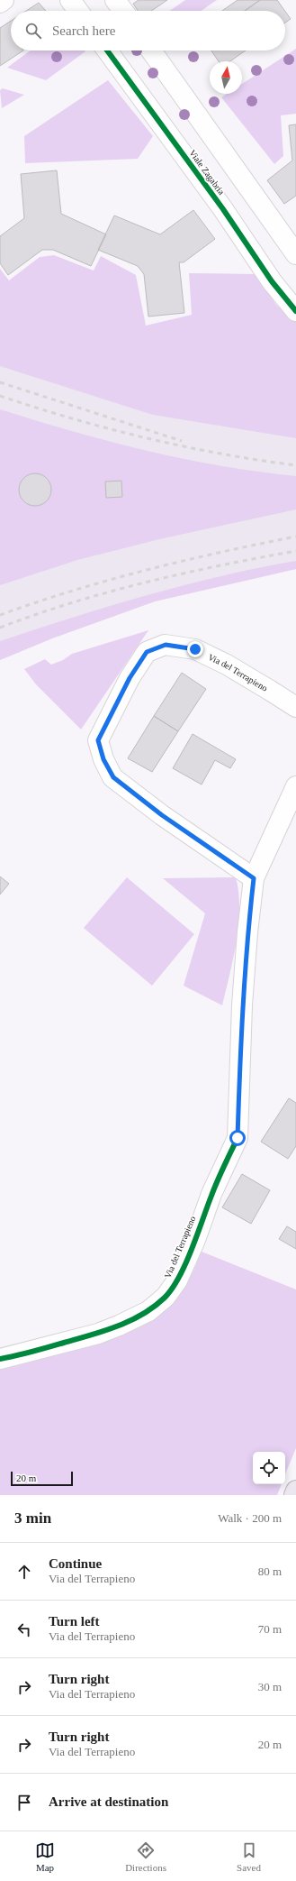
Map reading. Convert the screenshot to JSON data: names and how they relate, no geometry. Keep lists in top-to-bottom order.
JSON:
{
  "streets": {
    "street": ["Viale Zagabria", "Via del Terrapieno"]
  },
  "scale_bar": "20 m",
  "north": "top",
  "page": {
    "search": "Search here",
    "scale": "20 m",
    "heading": ["3 min", "Walk · 200 m"],
    "list": [
      ["Continue", "Via del Terrapieno", "80 m"],
      ["Turn left", "Via del Terrapieno", "70 m"],
      ["Turn right", "Via del Terrapieno", "30 m"],
      ["Turn right", "Via del Terrapieno", "20 m"],
      "Arrive at destination"
    ],
    "nav": ["Map", "Directions", "Saved"]
  }
}
